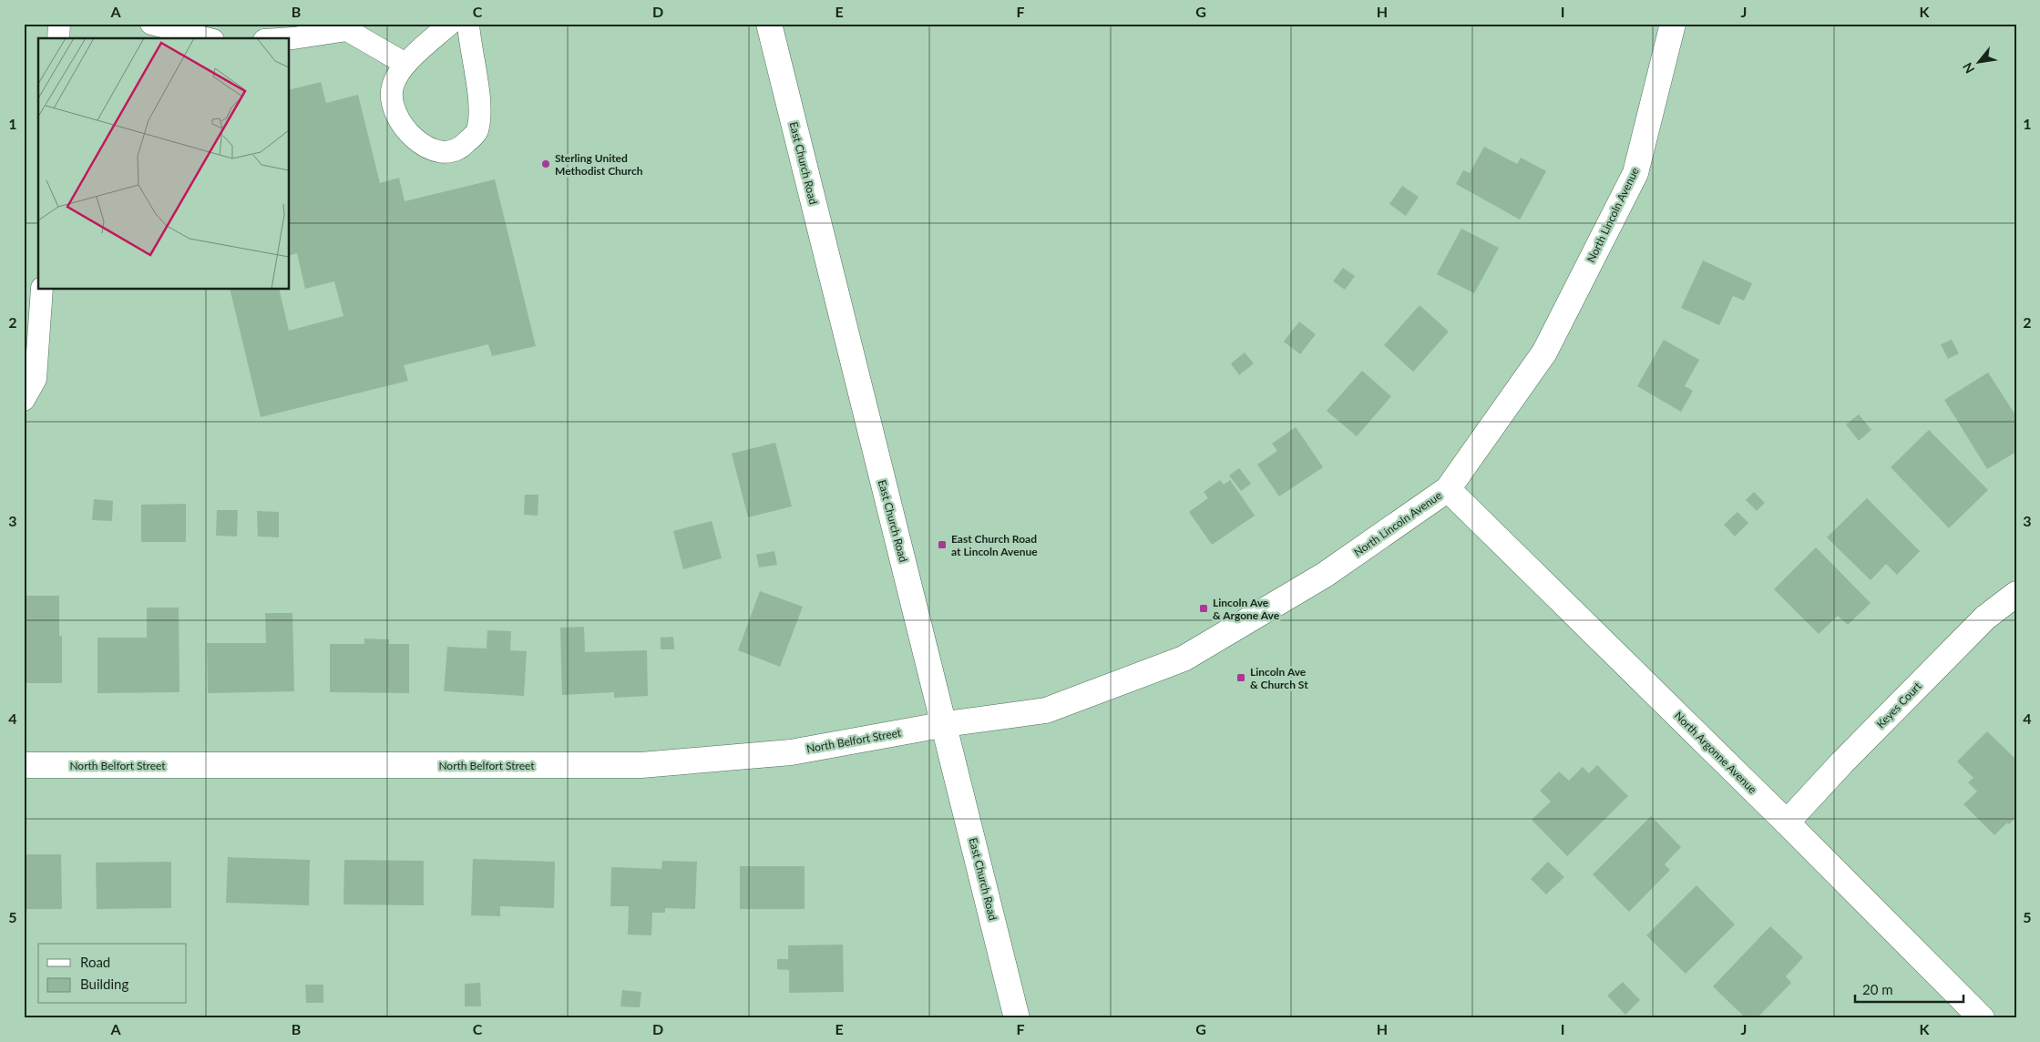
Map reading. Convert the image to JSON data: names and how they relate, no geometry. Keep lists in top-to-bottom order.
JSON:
{
  "streets": {
    "street": [
      "East Church Road",
      "North Lincoln Avenue",
      "Keyes Court",
      "North Belfort Street",
      "North Argonne Avenue"
    ]
  },
  "crossings": [
    ["East Church Road", "North Lincoln Avenue"],
    ["East Church Road", "North Belfort Street"],
    ["North Lincoln Avenue", "North Belfort Street"],
    ["North Lincoln Avenue", "North Argonne Avenue"],
    ["Keyes Court", "North Argonne Avenue"]
  ],
  "places": {
    "other": ["Sterling United Methodist Church"],
    "transit": ["East Church Road at Lincoln Avenue", "Lincoln Ave & Argone Ave", "Lincoln Ave & Church St"]
  },
  "legend": ["Road", "Building"],
  "scale_bar": "20 m",
  "north": "bottom left",
  "grid": {
    "columns": [
      "A",
      "B",
      "C",
      "D",
      "E",
      "F",
      "G",
      "H",
      "I",
      "J",
      "K"
    ],
    "rows": [
      "1",
      "2",
      "3",
      "4",
      "5"
    ]
  }
}
